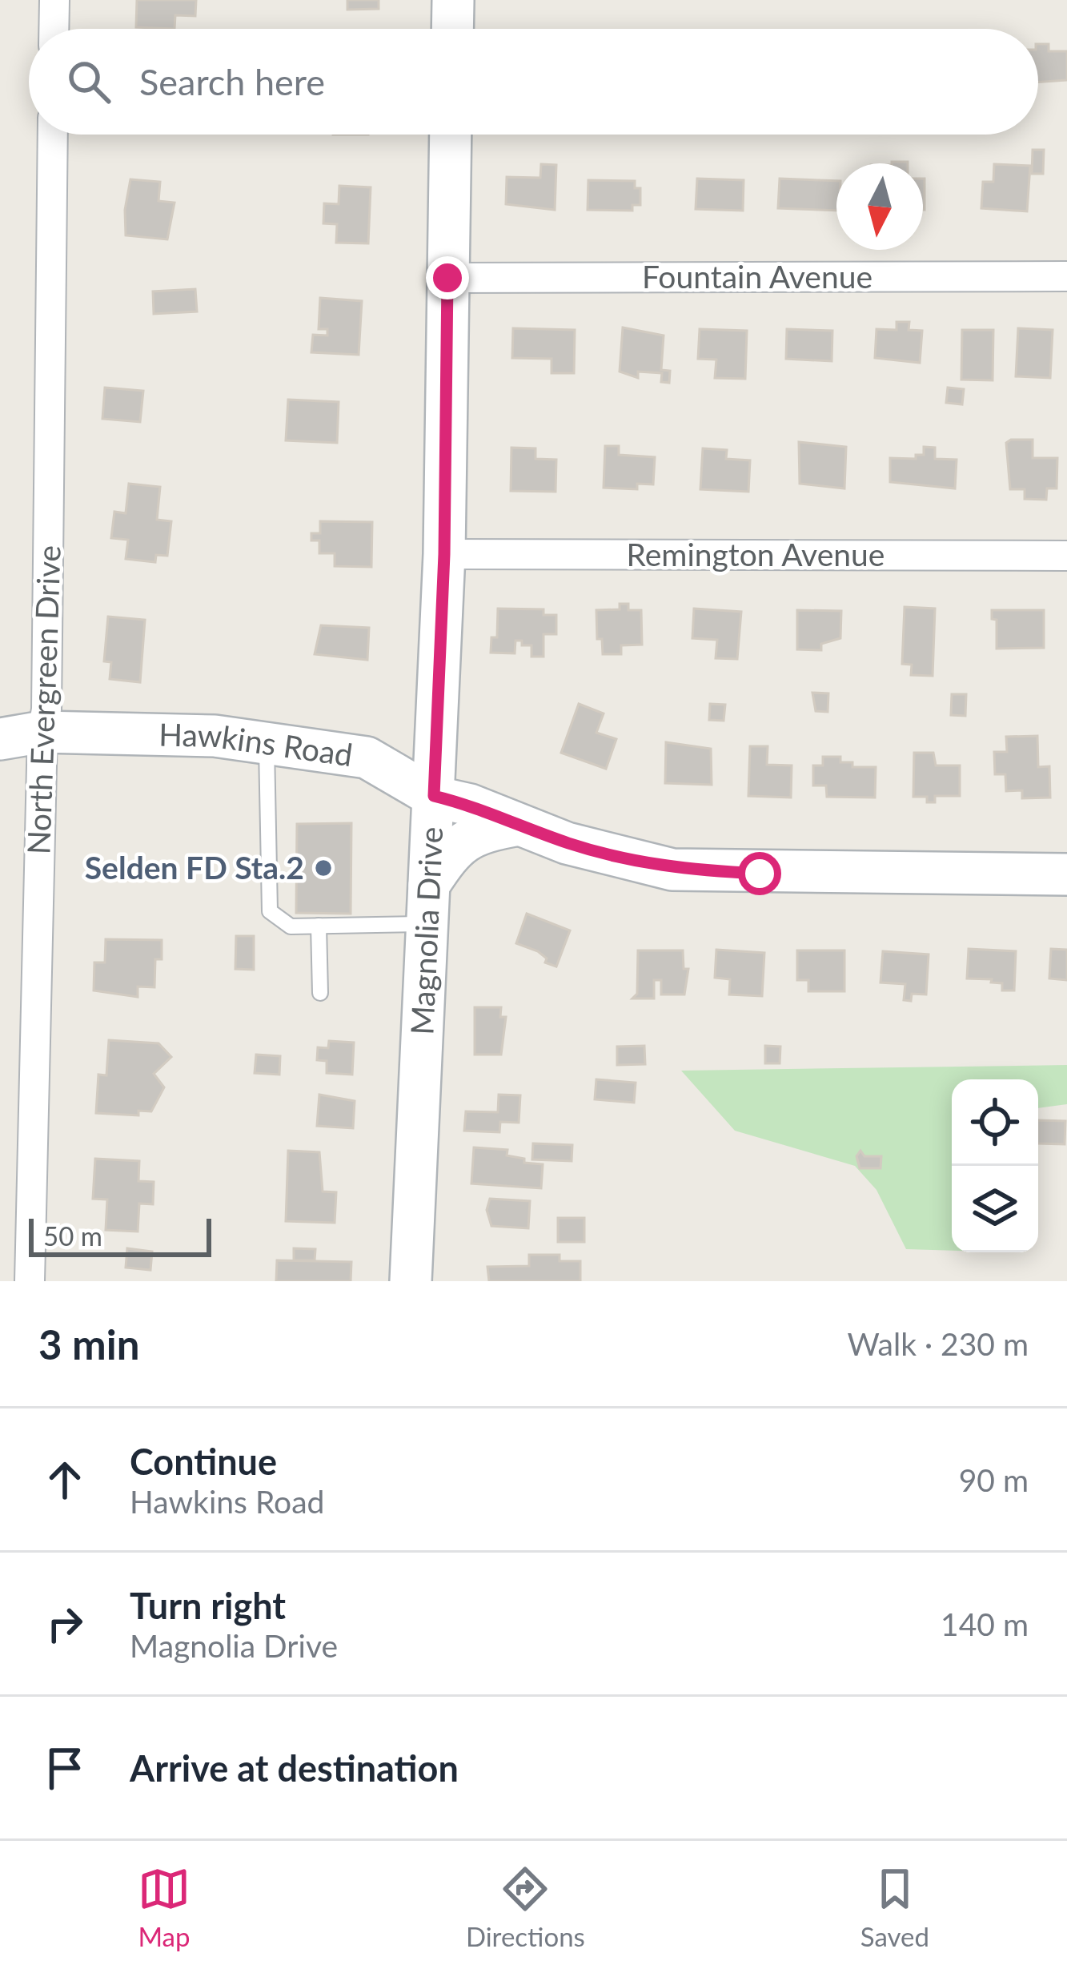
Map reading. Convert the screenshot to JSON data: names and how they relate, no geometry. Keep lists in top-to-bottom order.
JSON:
{
  "streets": {
    "street": [
      "Fountain Avenue",
      "Remington Avenue",
      "North Evergreen Drive",
      "Hawkins Road",
      "Magnolia Drive"
    ]
  },
  "crossings": [
    ["Fountain Avenue", "Magnolia Drive"],
    ["Remington Avenue", "Magnolia Drive"],
    ["North Evergreen Drive", "Hawkins Road"],
    ["Hawkins Road", "Magnolia Drive"]
  ],
  "places": ["Selden FD Sta.2"],
  "scale_bar": "50 m",
  "north": "bottom",
  "page": {
    "search": "Search here",
    "scale": "50 m",
    "heading": ["3 min", "Walk · 230 m"],
    "list": [
      ["Continue", "Hawkins Road", "90 m"],
      ["Turn right", "Magnolia Drive", "140 m"],
      "Arrive at destination"
    ],
    "nav": ["Map", "Directions", "Saved"]
  }
}
